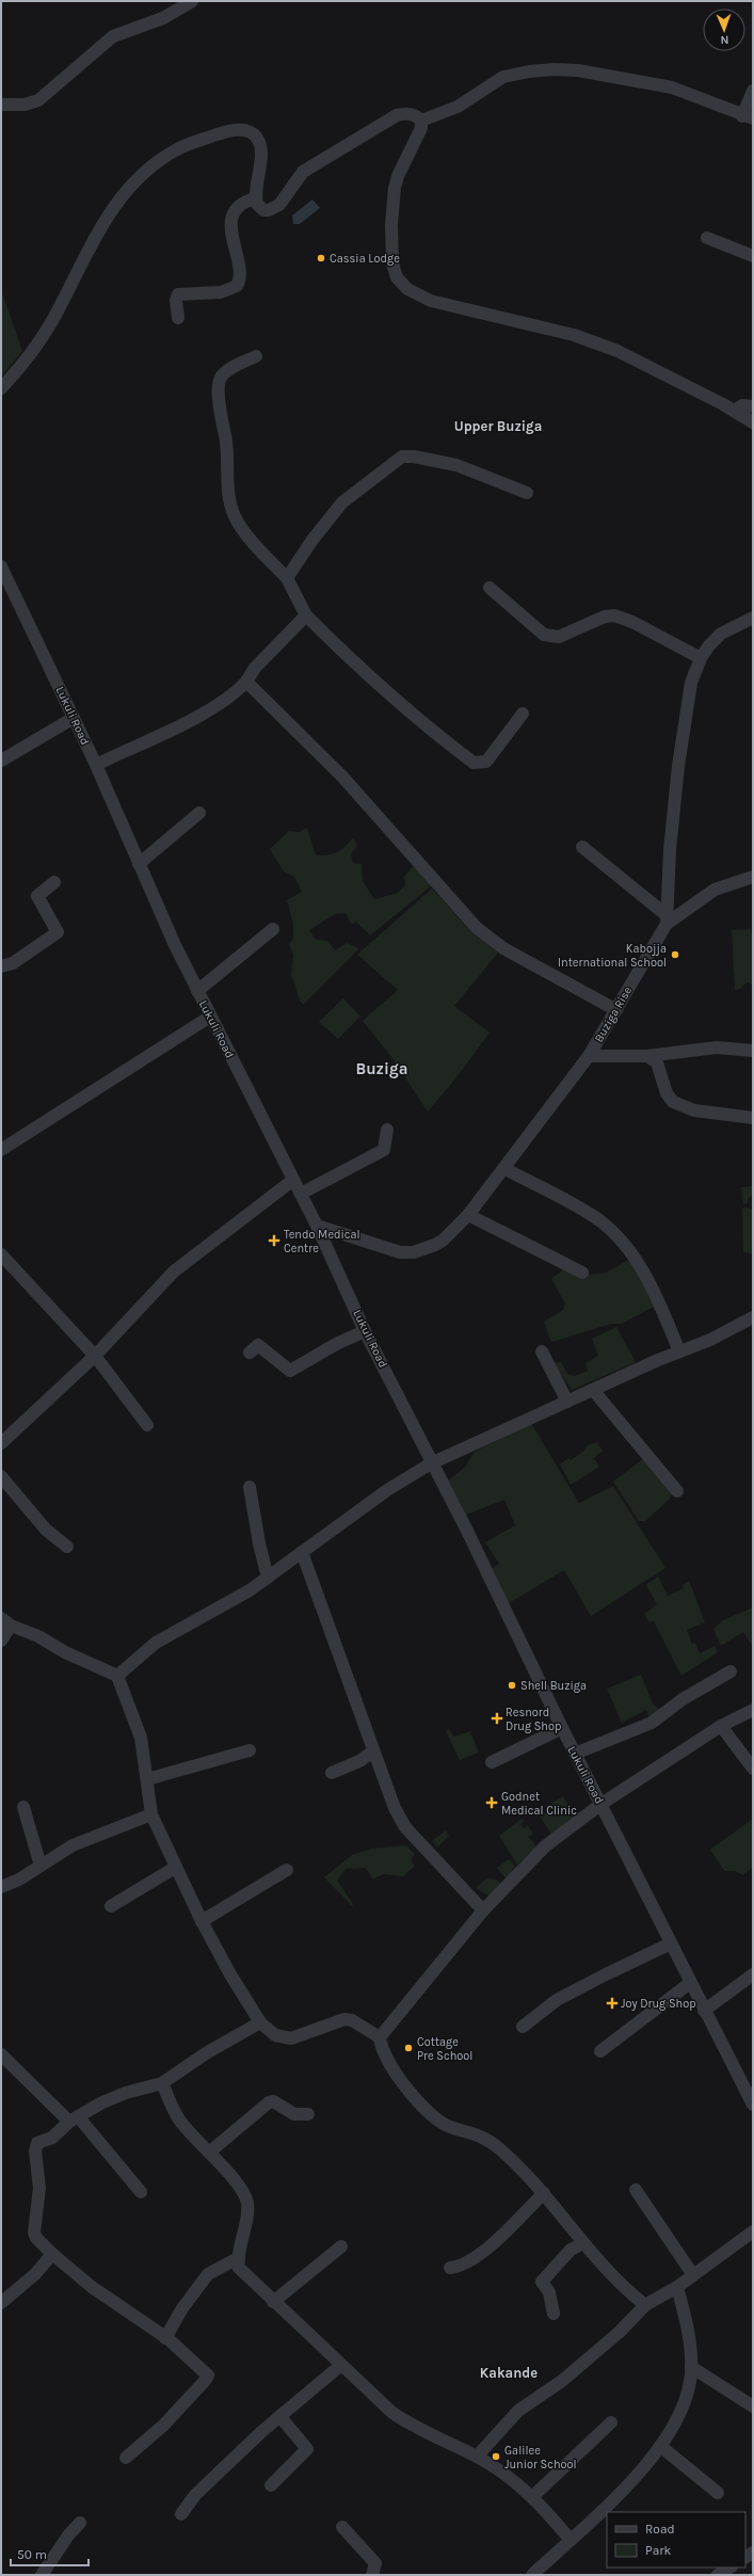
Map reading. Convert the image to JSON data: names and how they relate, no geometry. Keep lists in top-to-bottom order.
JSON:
{
  "streets": {
    "street": ["Lukuli Road", "Buziga Rise"]
  },
  "crossings": [
    ["Lukuli Road", "Buziga Rise"]
  ],
  "districts": ["Upper Buziga", "Buziga", "Kakande"],
  "places": {
    "other": [
      "Cassia Lodge",
      "Kabojja International School",
      "Shell Buziga",
      "Cottage Pre School",
      "Galilee Junior School"
    ],
    "health": [
      "Tendo Medical Centre",
      "Resnord Drug Shop",
      "Godnet Medical Clinic",
      "Joy Drug Shop"
    ]
  },
  "legend": ["Road", "Park"],
  "scale_bar": "50 m",
  "north": "bottom"
}
